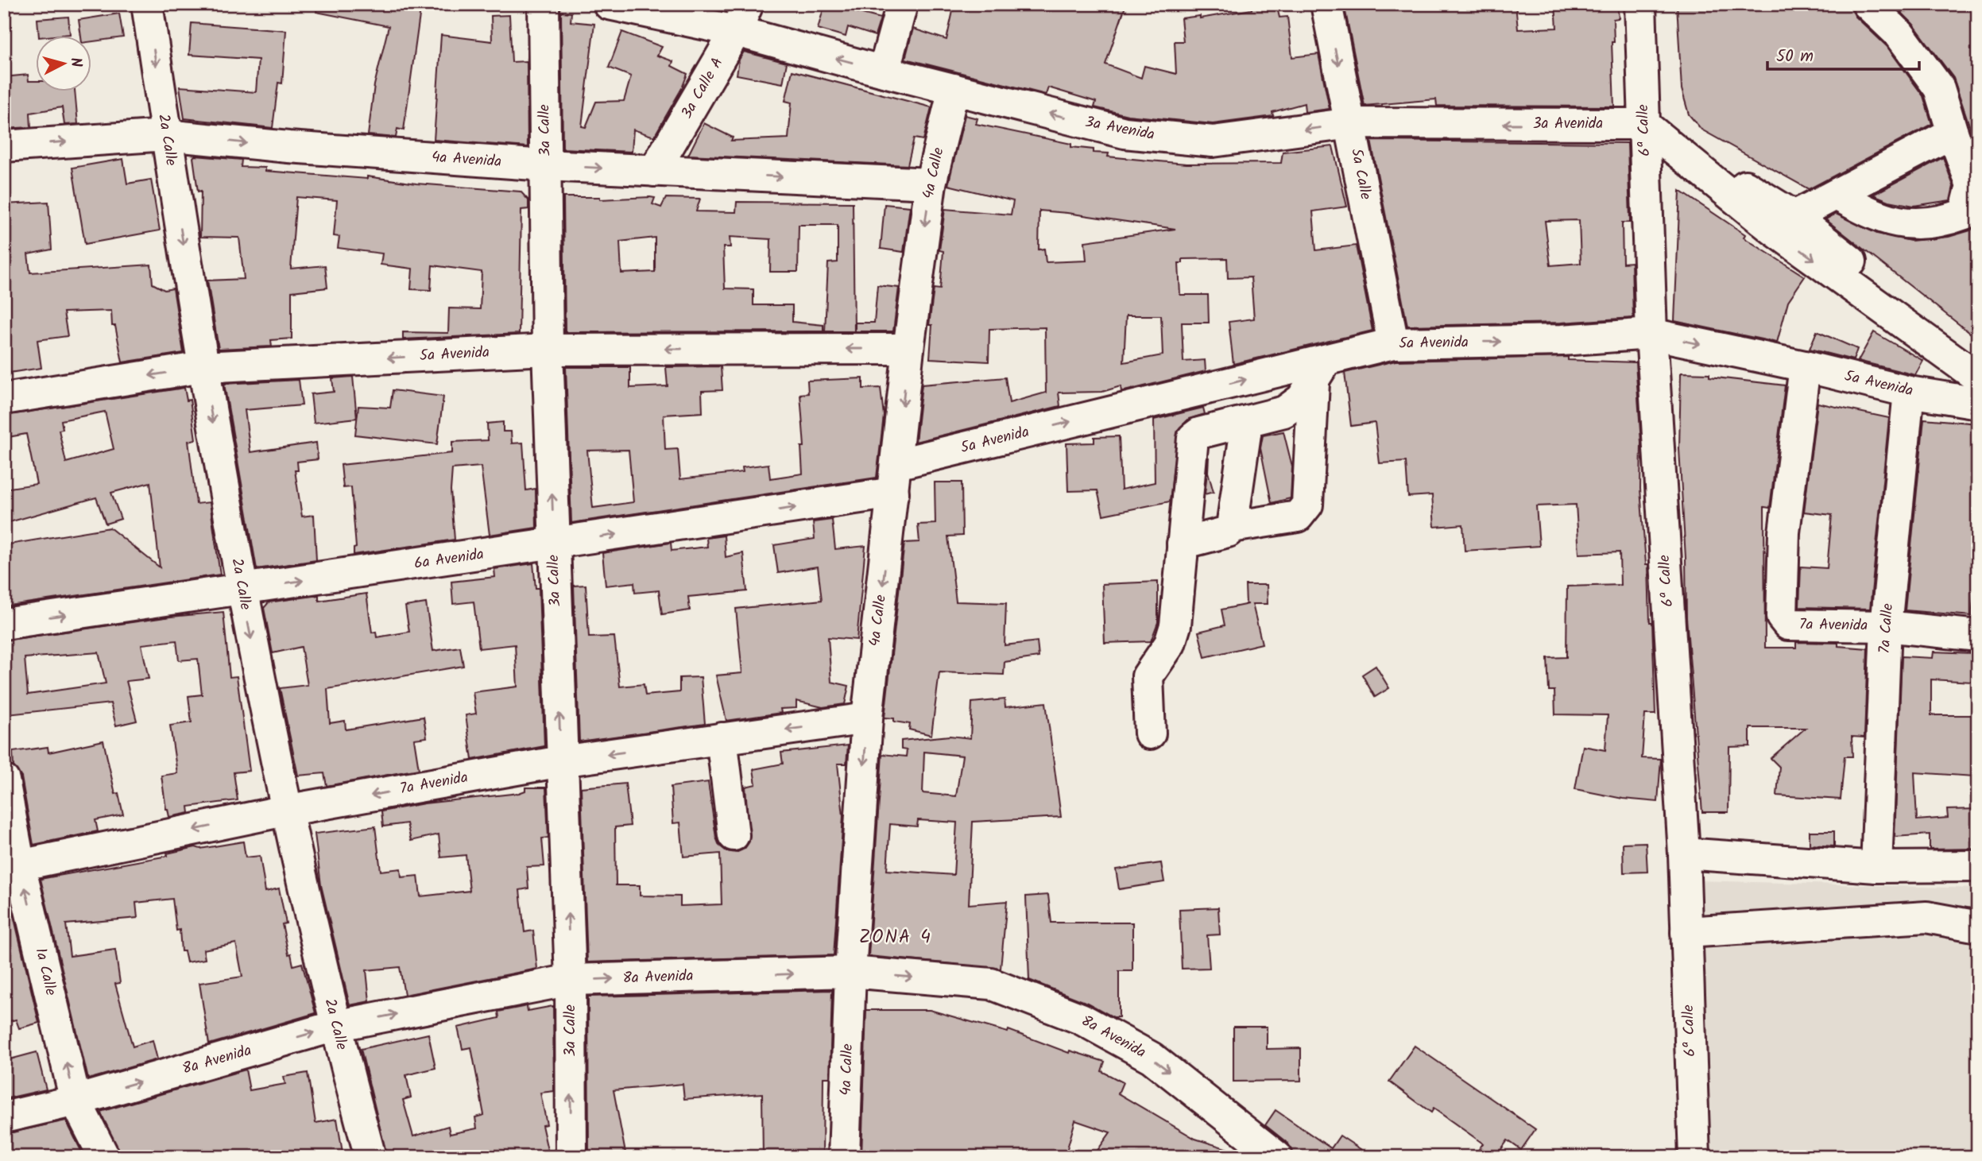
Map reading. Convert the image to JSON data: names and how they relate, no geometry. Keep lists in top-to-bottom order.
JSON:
{
  "streets": {
    "street": [
      "3a Calle A",
      "3a Avenida",
      "3a Calle",
      "6ª Calle",
      "2a Calle",
      "4a Avenida",
      "4a Calle",
      "5a Calle",
      "5a Avenida",
      "6a Avenida",
      "7a Avenida",
      "7a Calle",
      "1a Calle",
      "8a Avenida"
    ]
  },
  "crossings": [
    ["3a Calle A", "3a Avenida"],
    ["3a Calle A", "4a Avenida"],
    ["3a Avenida", "6ª Calle"],
    ["3a Avenida", "4a Calle"],
    ["3a Avenida", "5a Calle"],
    ["3a Calle", "4a Avenida"],
    ["3a Calle", "5a Avenida"],
    ["3a Calle", "6a Avenida"],
    ["3a Calle", "7a Avenida"],
    ["3a Calle", "8a Avenida"],
    ["6ª Calle", "5a Avenida"],
    ["2a Calle", "4a Avenida"],
    ["2a Calle", "5a Avenida"],
    ["2a Calle", "6a Avenida"],
    ["2a Calle", "7a Avenida"],
    ["2a Calle", "8a Avenida"],
    ["4a Avenida", "4a Calle"],
    ["4a Calle", "5a Avenida"],
    ["4a Calle", "6a Avenida"],
    ["4a Calle", "7a Avenida"],
    ["4a Calle", "8a Avenida"],
    ["5a Calle", "5a Avenida"],
    ["5a Avenida", "6a Avenida"],
    ["5a Avenida", "7a Avenida"],
    ["5a Avenida", "7a Calle"],
    ["7a Avenida", "7a Calle"],
    ["7a Avenida", "1a Calle"],
    ["1a Calle", "8a Avenida"]
  ],
  "one_way": [
    "3a Avenida",
    "3a Calle",
    "2a Calle",
    "4a Avenida",
    "4a Calle",
    "5a Calle",
    "6a Avenida",
    "7a Avenida",
    "1a Calle",
    "8a Avenida"
  ],
  "districts": ["ZONA 4"],
  "scale_bar": "50 m",
  "north": "right"
}
